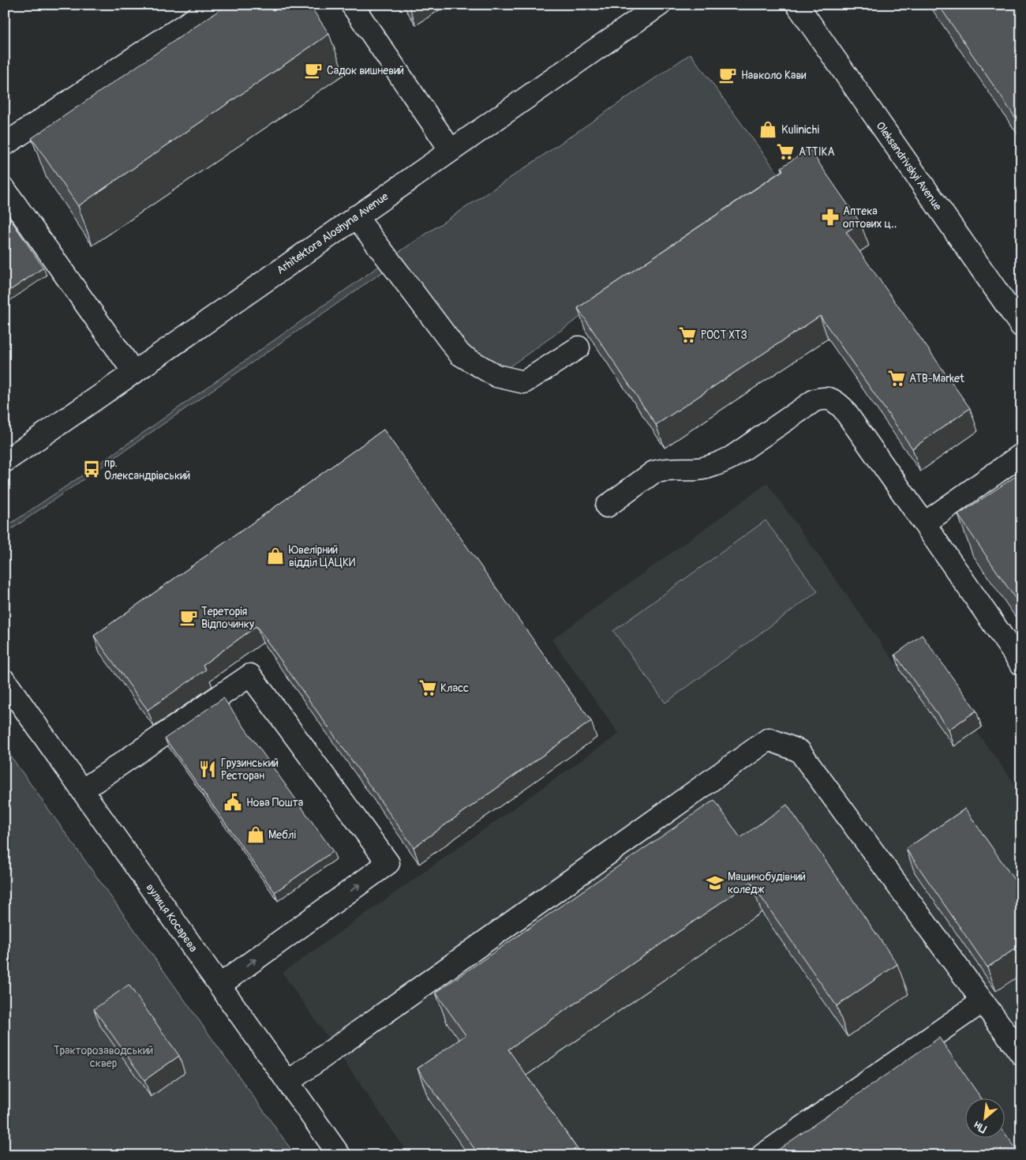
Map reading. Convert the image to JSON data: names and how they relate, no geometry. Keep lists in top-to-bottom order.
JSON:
{
  "streets": {
    "street": ["Oleksandrivskyi Avenue", "Arhitektora Aloshyna Avenue", "вулиця Косарєва"]
  },
  "parks": ["Тракторозаводський сквер"],
  "places": {
    "cafe": ["Садок вишневий", "Навколо Кави", "Тереторія Відпочинку"],
    "shop": ["Kulinichi", "Ювелірний відділ ЦАЦКИ", "Меблі"],
    "supermarket": [
      "АТТІКА",
      "РОСТ ХТЗ",
      "ATB-Market",
      "Класс"
    ],
    "pharmacy": ["Аптека оптових ц‥"],
    "bus stop": ["пр. Олександрівський"],
    "restaurant": ["Грузинський Ресторан"],
    "public building": ["Нова Пошта"],
    "school or university": ["Машинобудівний коледж"]
  },
  "north": "bottom left"
}
